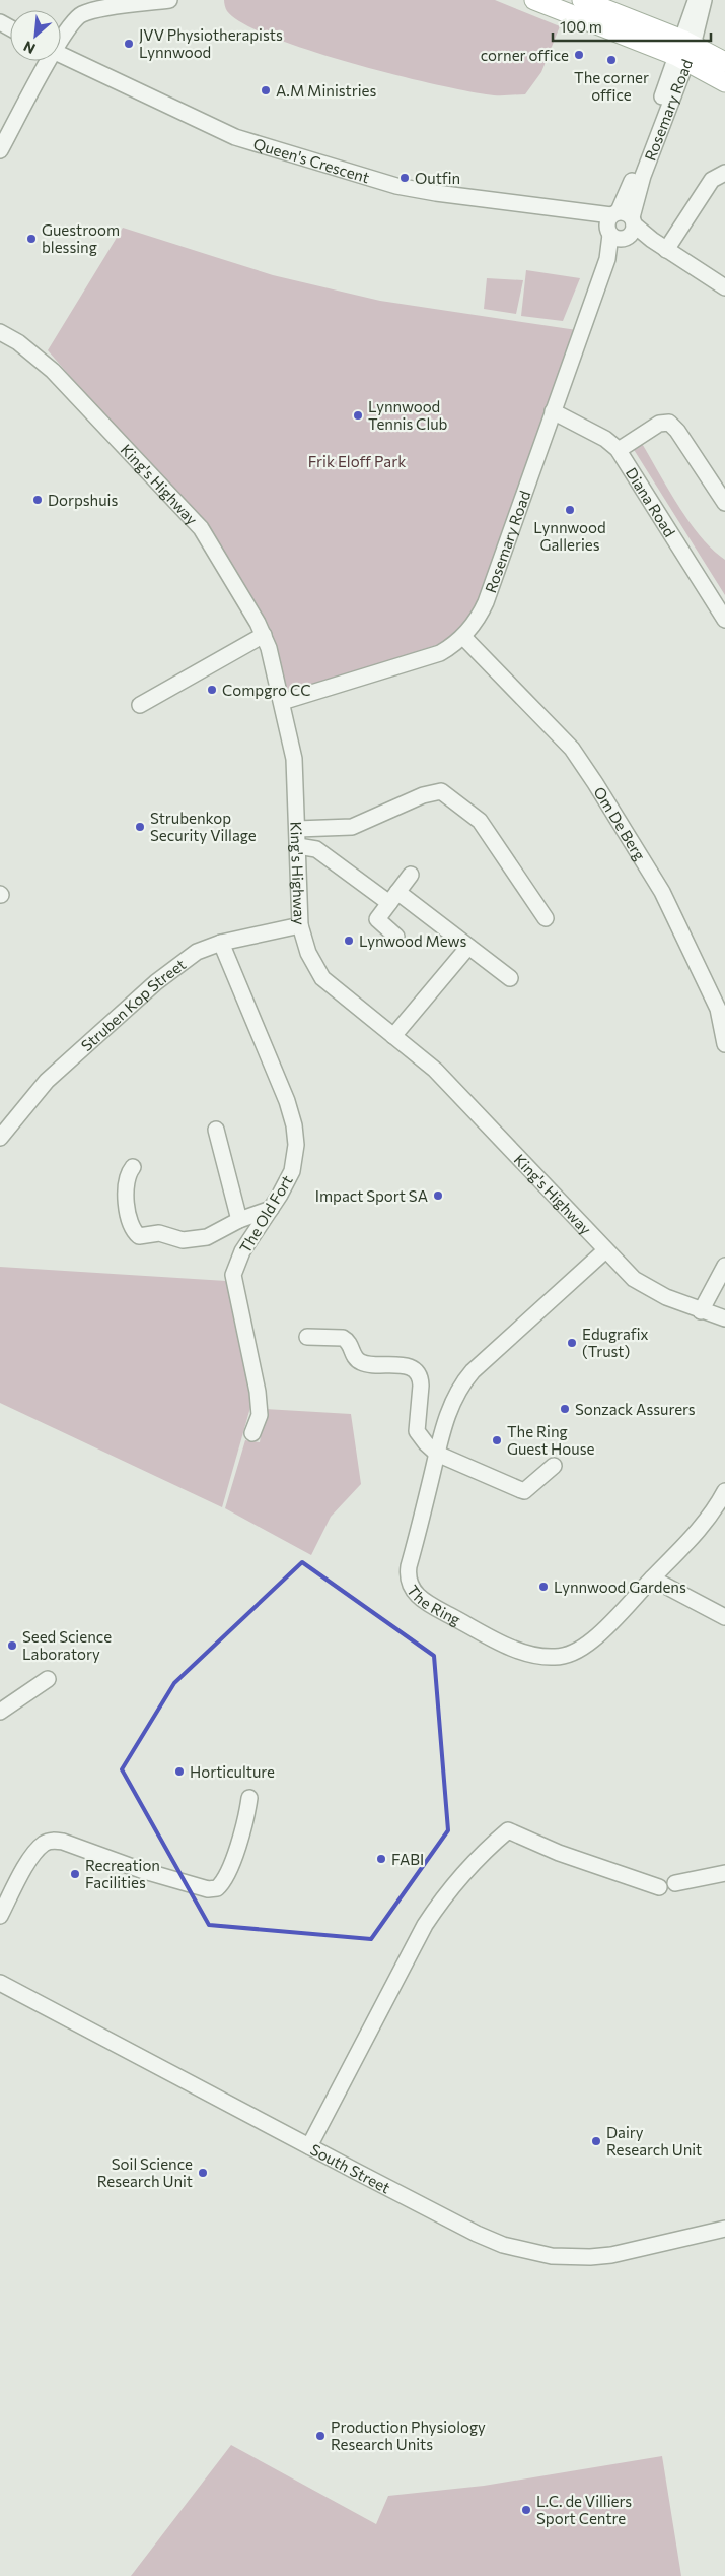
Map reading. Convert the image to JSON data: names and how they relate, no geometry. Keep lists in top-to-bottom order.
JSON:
{
  "streets": {
    "street": [
      "Rosemary Road",
      "Queen's Crescent",
      "King's Highway",
      "Diana Road",
      "Om De Berg",
      "Struben Kop Street",
      "The Old Fort",
      "The Ring",
      "South Street"
    ]
  },
  "crossings": [
    ["Rosemary Road", "Queen's Crescent"],
    ["Rosemary Road", "King's Highway"],
    ["Rosemary Road", "Diana Road"],
    ["Rosemary Road", "Om De Berg"],
    ["King's Highway", "Struben Kop Street"],
    ["King's Highway", "The Ring"],
    ["Struben Kop Street", "The Old Fort"]
  ],
  "parks": ["Frik Eloff Park"],
  "places": [
    "JVV Physiotherapists Lynnwood",
    "corner office",
    "The corner office",
    "A.M Ministries",
    "Outfin",
    "Guestroom blessing",
    "Lynnwood Tennis Club",
    "Dorpshuis",
    "Lynnwood Galleries",
    "Compgro CC",
    "Strubenkop Security Village",
    "Lynwood Mews",
    "Impact Sport SA",
    "Edugrafix (Trust)",
    "Sonzack Assurers",
    "The Ring Guest House",
    "Lynnwood Gardens",
    "Seed Science Laboratory",
    "Horticulture",
    "FABI",
    "Recreation Facilities",
    "Dairy Research Unit",
    "Soil Science Research Unit",
    "Production Physiology Research Units",
    "L.C. de Villiers Sport Centre"
  ],
  "scale_bar": "100 m",
  "north": "bottom left"
}
